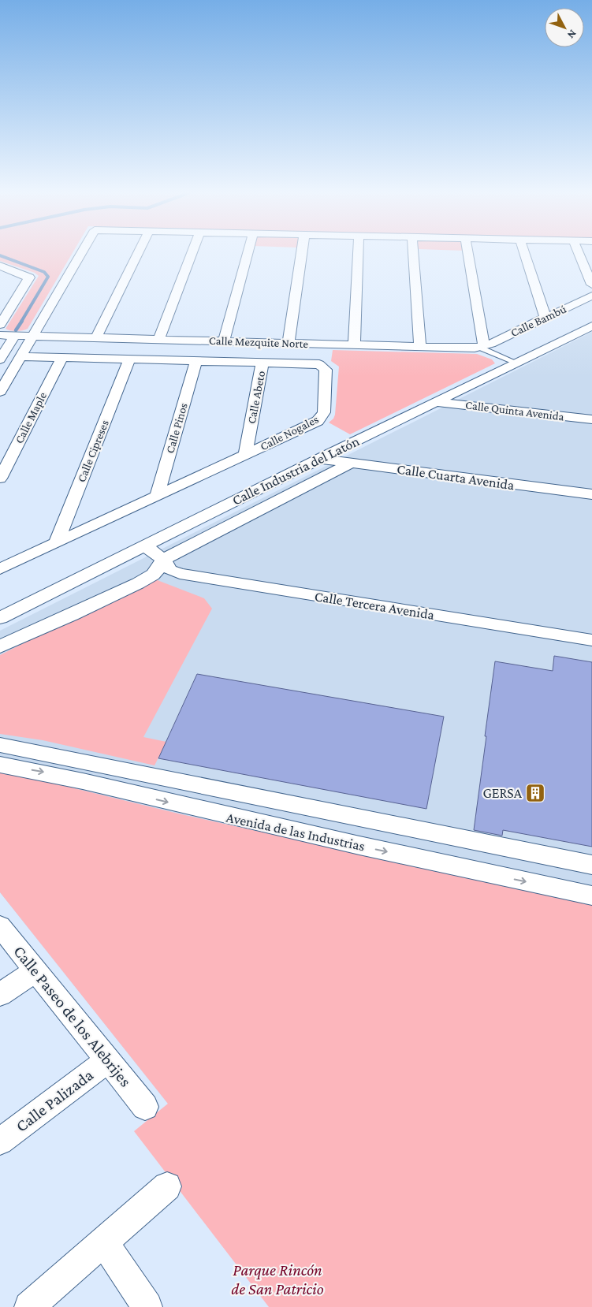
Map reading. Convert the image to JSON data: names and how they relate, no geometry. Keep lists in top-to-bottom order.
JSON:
{
  "streets": {
    "street": [
      "Calle Bambú",
      "Calle Mezquite Norte",
      "Calle Abeto",
      "Calle Quinta Avenida",
      "Calle Maple",
      "Calle Pinos",
      "Calle Nogales",
      "Calle Cipreses",
      "Calle Industria del Latón",
      "Calle Cuarta Avenida",
      "Calle Tercera Avenida",
      "Avenida de las Industrias",
      "Calle Paseo de los Alebrijes",
      "Calle Palizada"
    ]
  },
  "crossings": [
    ["Calle Bambú", "Calle Mezquite Norte"],
    ["Calle Abeto", "Calle Nogales"],
    ["Calle Quinta Avenida", "Calle Industria del Latón"],
    ["Calle Maple", "Calle Nogales"],
    ["Calle Pinos", "Calle Nogales"],
    ["Calle Nogales", "Calle Cipreses"],
    ["Calle Industria del Latón", "Calle Cuarta Avenida"],
    ["Calle Industria del Latón", "Calle Tercera Avenida"],
    ["Calle Paseo de los Alebrijes", "Calle Palizada"]
  ],
  "parks": ["Parque Rincón de San Patricio"],
  "places": {
    "building": ["GERSA"]
  },
  "north": "bottom right"
}
